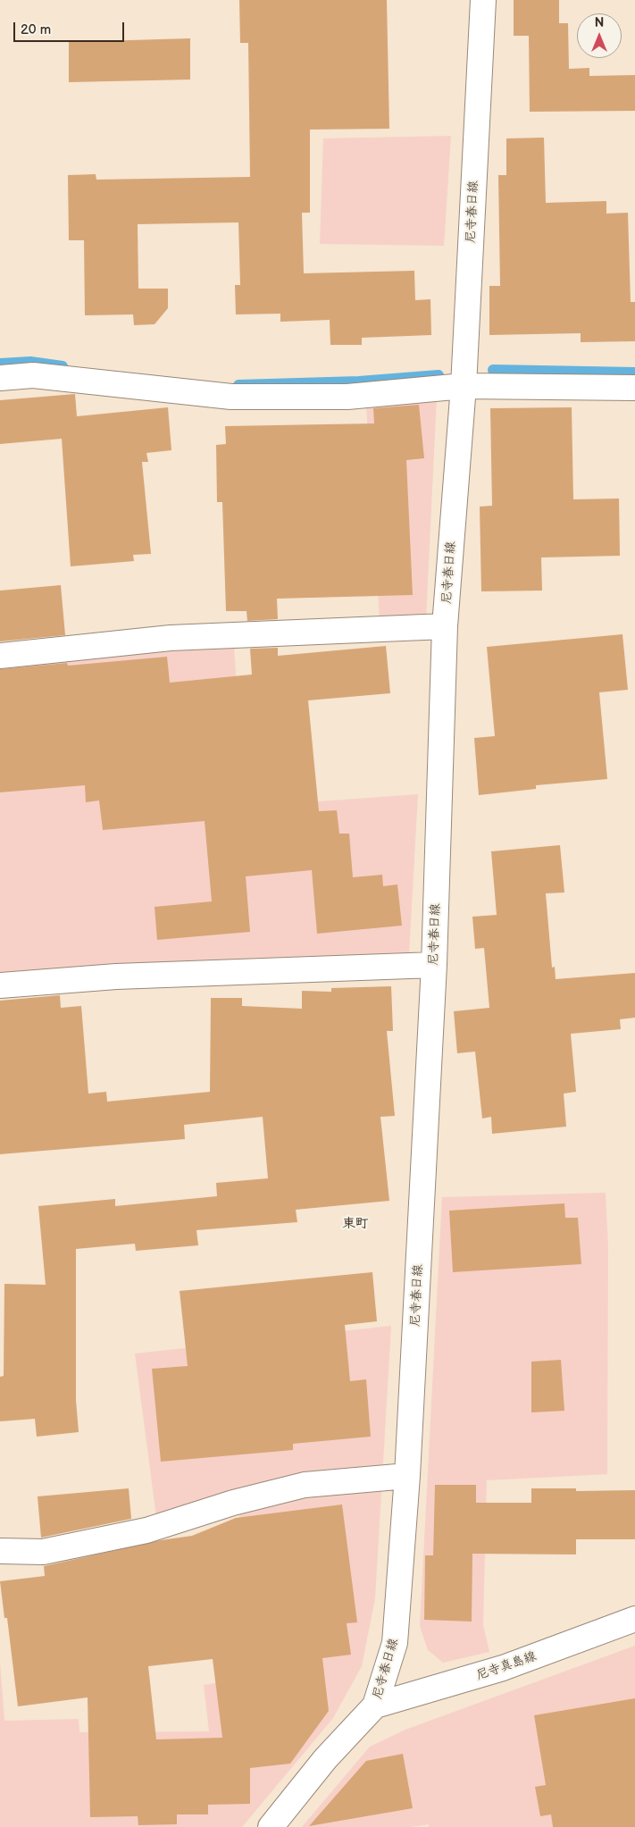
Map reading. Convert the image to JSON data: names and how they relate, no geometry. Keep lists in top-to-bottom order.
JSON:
{
  "streets": {
    "street": ["尼寺春日線", "尼寺真島線"]
  },
  "crossings": [
    ["尼寺春日線", "尼寺真島線"]
  ],
  "districts": ["東町"],
  "scale_bar": "20 m",
  "north": "top"
}
